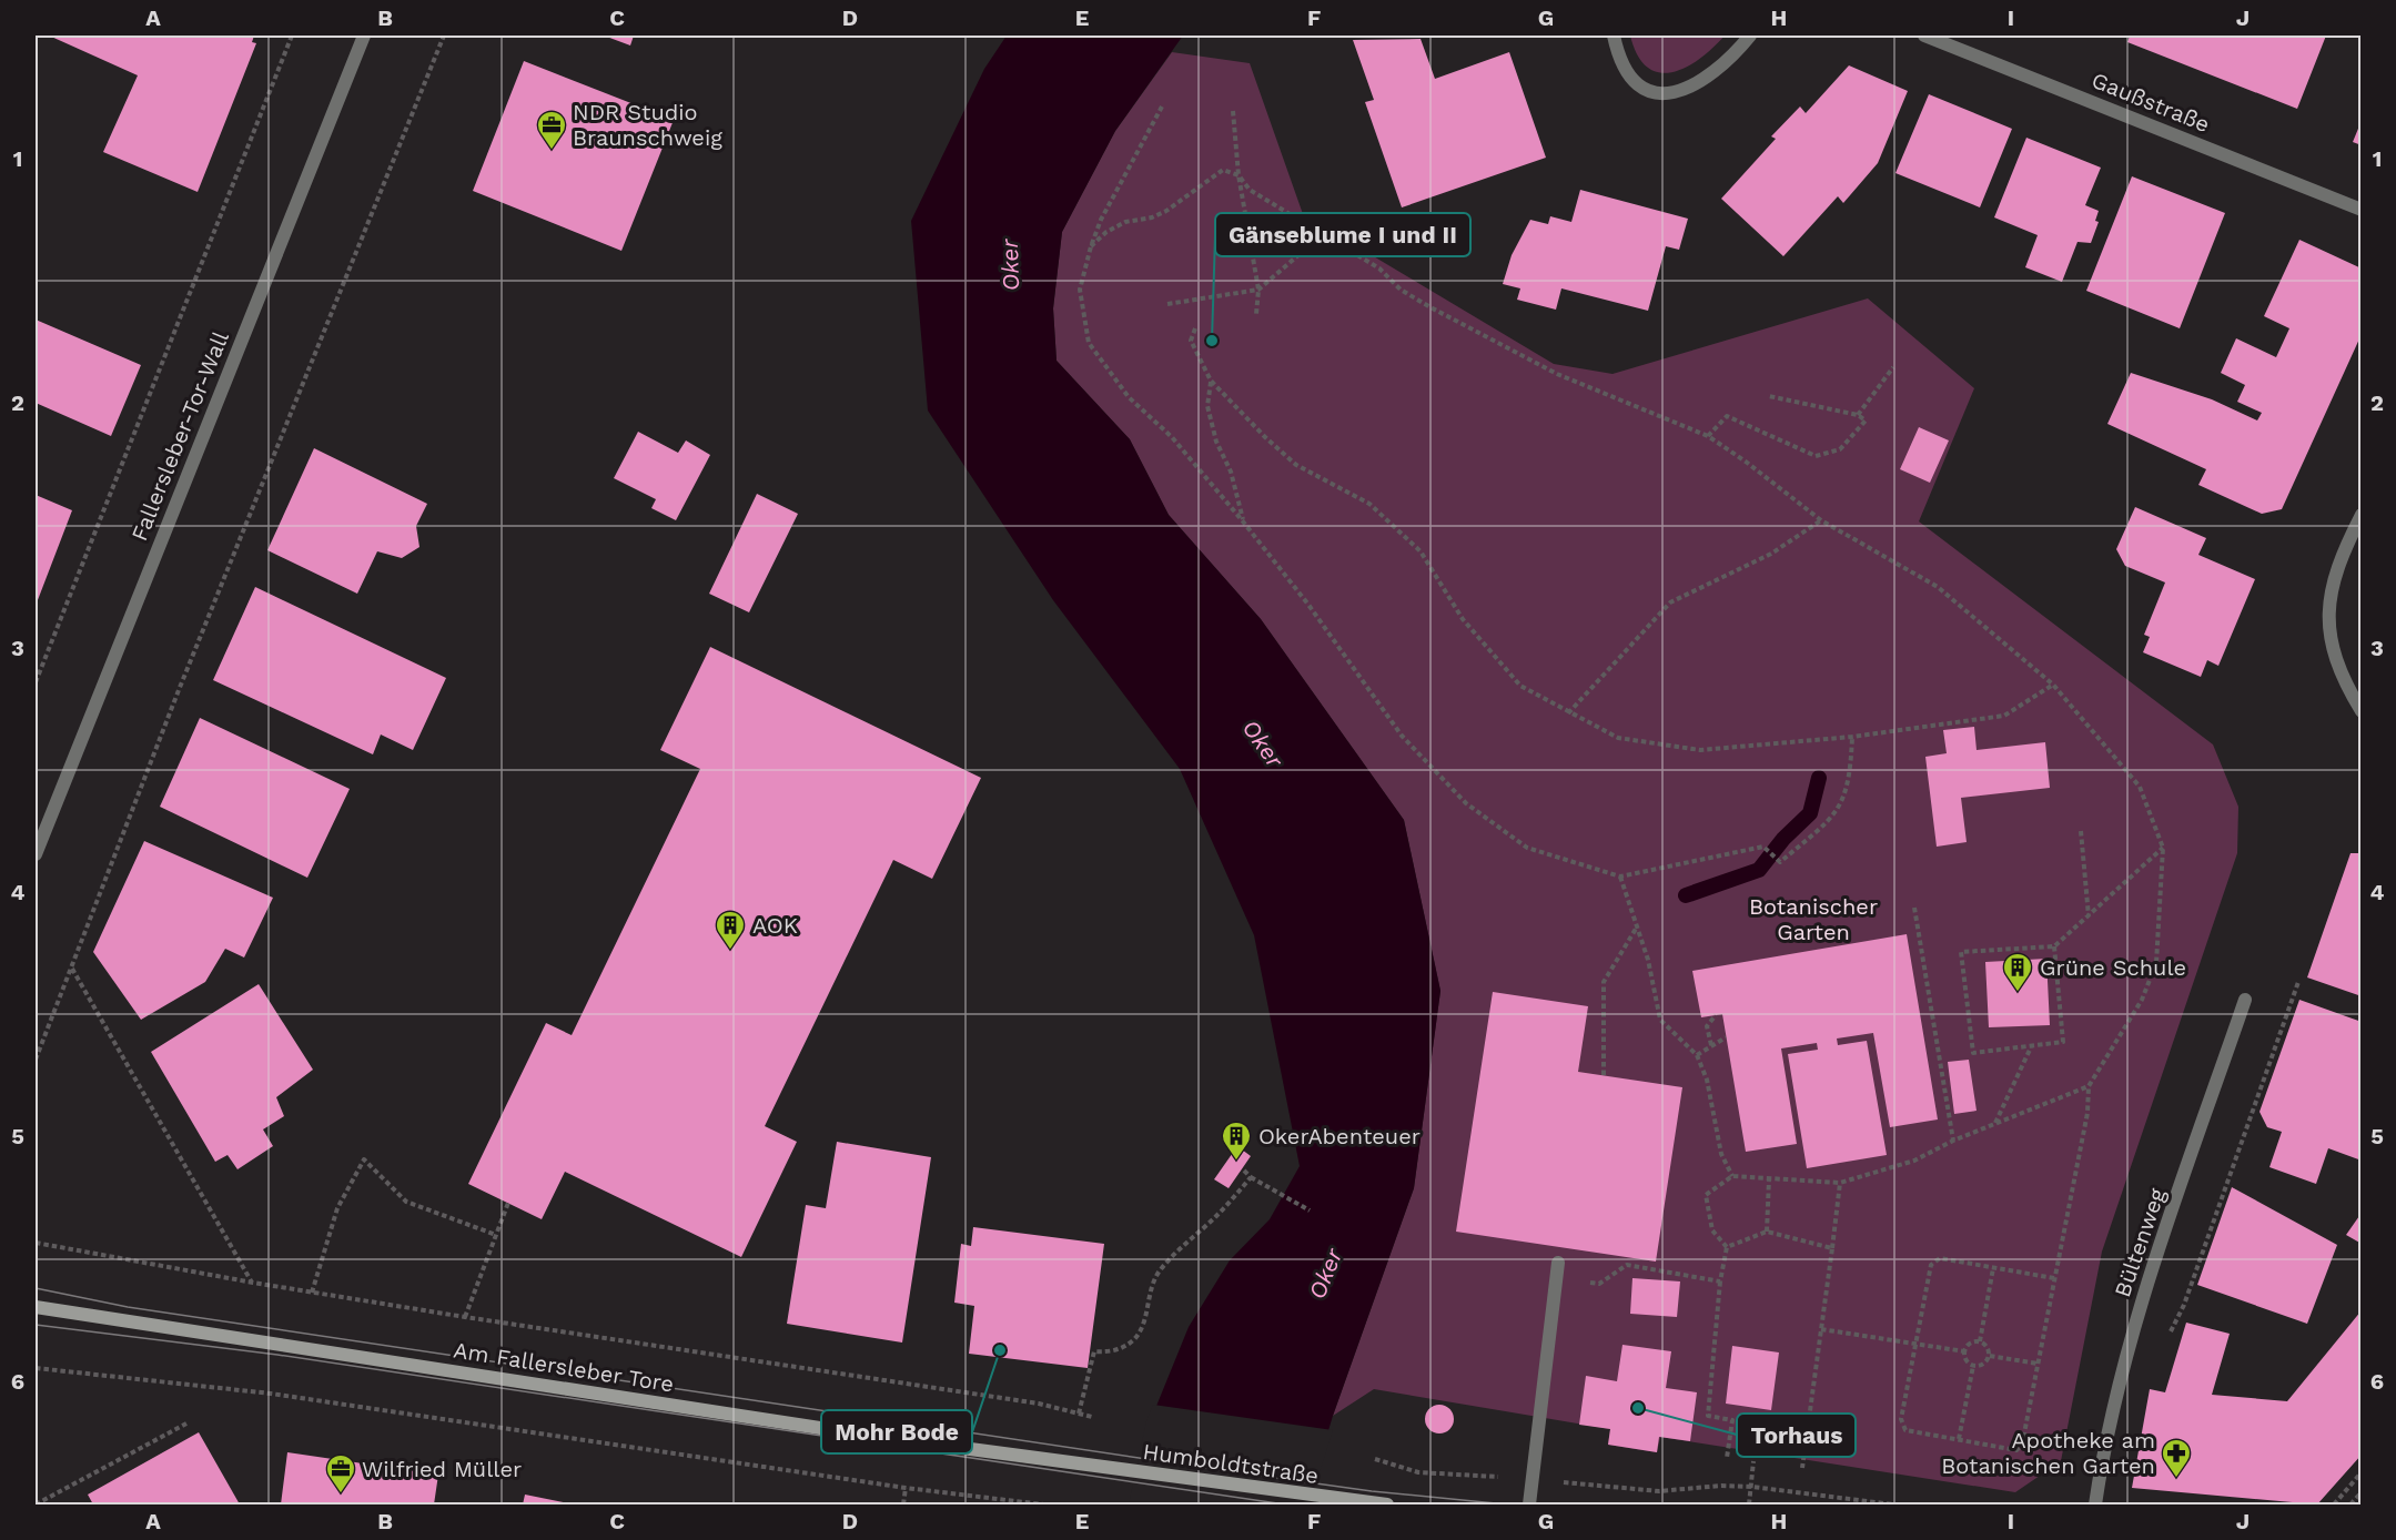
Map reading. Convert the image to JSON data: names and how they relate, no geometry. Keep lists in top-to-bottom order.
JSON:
{
  "streets": {
    "main road": ["Am Fallersleber Tore", "Humboldtstraße"],
    "street": ["Gaußstraße", "Fallersleber-Tor-Wall", "Bültenweg"]
  },
  "crossings": [
    ["Am Fallersleber Tore", "Humboldtstraße"]
  ],
  "water": ["Oker"],
  "parks": ["Botanischer Garten"],
  "places": {
    "office": ["NDR Studio Braunschweig", "Wilfried Müller"],
    "other": ["Gänseblume I und II", "Mohr Bode", "Torhaus"],
    "building": ["AOK", "Grüne Schule", "OkerAbenteuer"],
    "pharmacy": ["Apotheke am Botanischen Garten"]
  },
  "grid": {
    "columns": [
      "A",
      "B",
      "C",
      "D",
      "E",
      "F",
      "G",
      "H",
      "I",
      "J"
    ],
    "rows": [
      "1",
      "2",
      "3",
      "4",
      "5",
      "6"
    ]
  }
}
